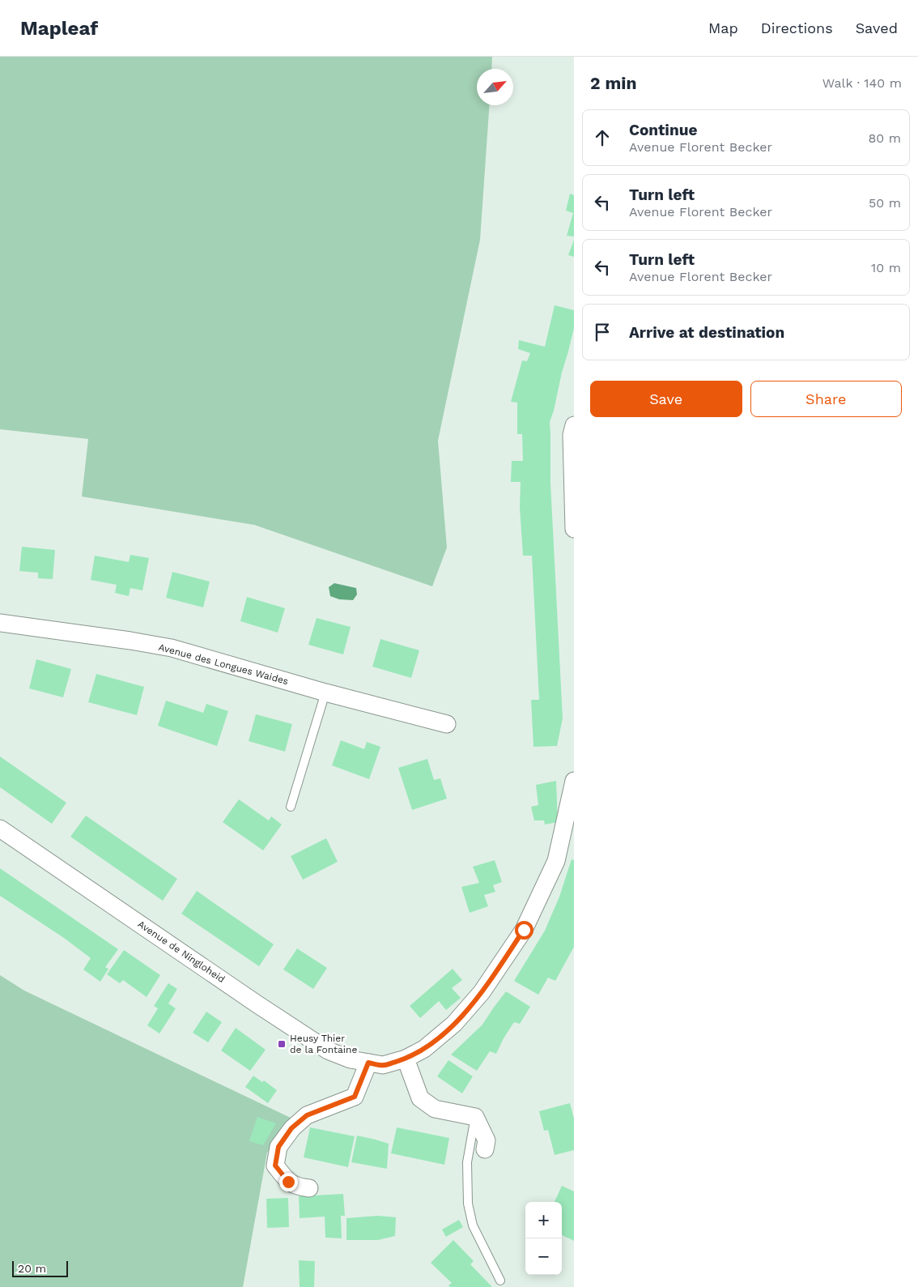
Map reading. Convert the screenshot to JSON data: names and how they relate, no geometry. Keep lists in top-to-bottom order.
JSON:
{
  "streets": {
    "street": ["Avenue des Longues Waides", "Avenue de Ningloheid"]
  },
  "places": {
    "transit": ["Heusy Thier de la Fontaine"]
  },
  "scale_bar": "20 m",
  "north": "top right",
  "page": {
    "header": "Mapleaf",
    "nav": ["Map", "Directions", "Saved"],
    "heading": ["2 min", "Walk · 140 m"],
    "list": [
      ["Continue", "Avenue Florent Becker", "80 m"],
      ["Turn left", "Avenue Florent Becker", "50 m"],
      ["Turn left", "Avenue Florent Becker", "10 m"],
      "Arrive at destination"
    ],
    "buttons": ["Save", "Share"],
    "map_buttons": ["+", "−"],
    "scale": "20 m"
  }
}
